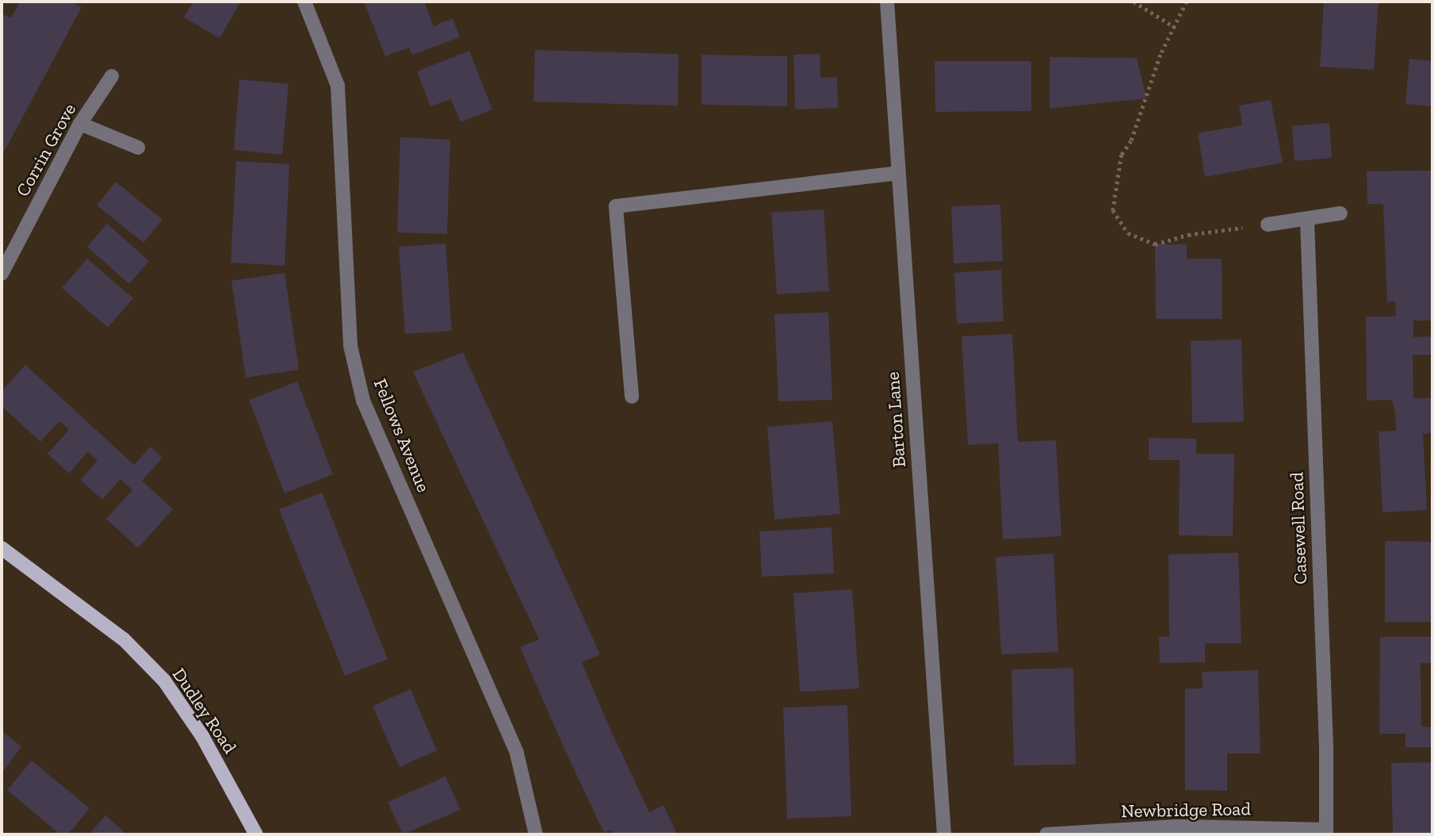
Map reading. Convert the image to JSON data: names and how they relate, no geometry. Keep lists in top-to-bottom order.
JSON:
{
  "streets": {
    "main road": ["Dudley Road"],
    "street": [
      "Corrin Grove",
      "Barton Lane",
      "Fellows Avenue",
      "Casewell Road",
      "Newbridge Road"
    ]
  },
  "crossings": [
    ["Casewell Road", "Newbridge Road"]
  ]
}
